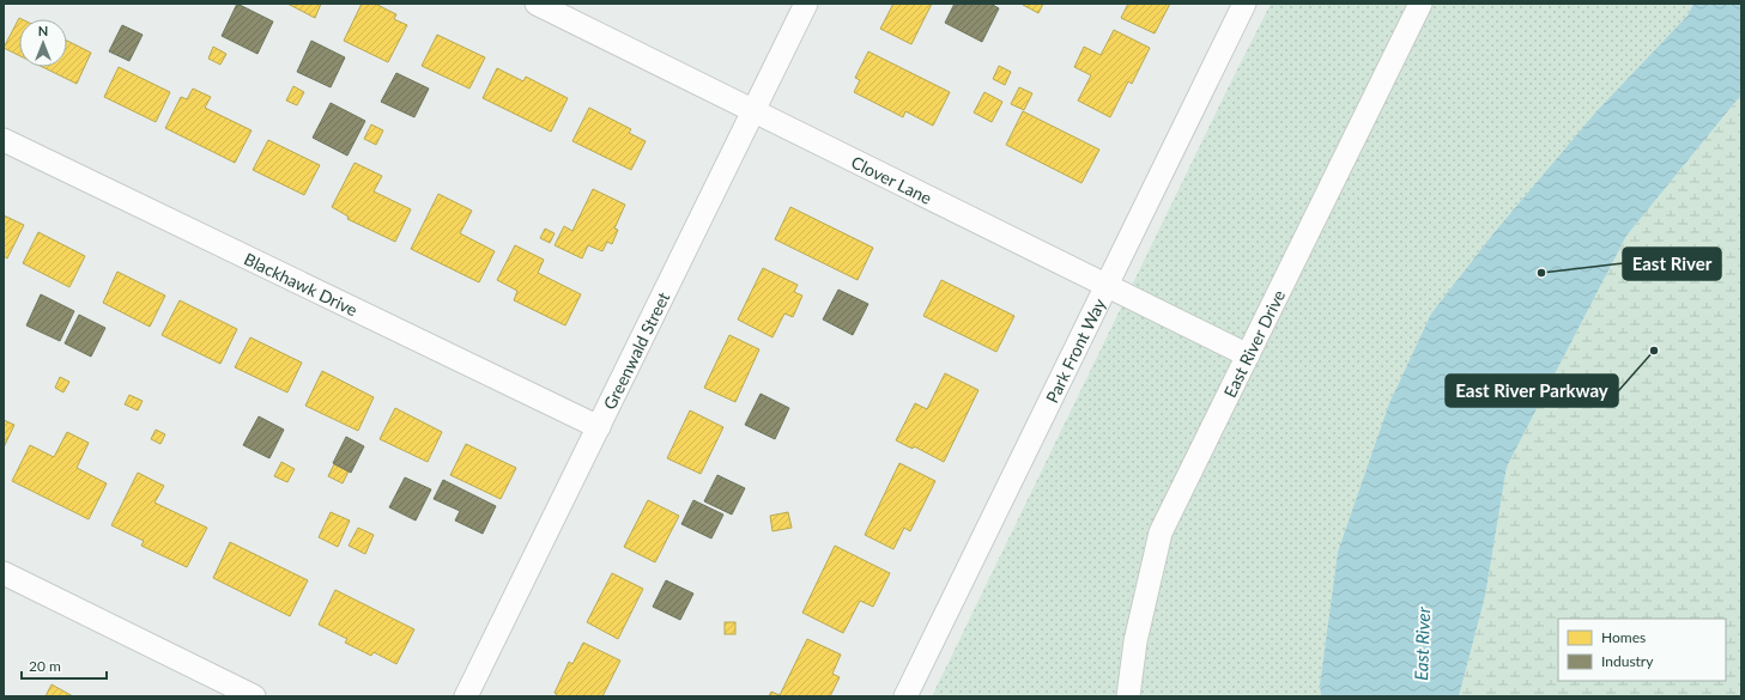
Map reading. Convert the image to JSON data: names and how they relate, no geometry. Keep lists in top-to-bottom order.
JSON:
{
  "streets": {
    "street": [
      "Clover Lane",
      "Blackhawk Drive",
      "East River Drive",
      "Park Front Way",
      "Greenwald Street"
    ]
  },
  "crossings": [
    ["Clover Lane", "East River Drive"],
    ["Clover Lane", "Park Front Way"],
    ["Clover Lane", "Greenwald Street"],
    ["Blackhawk Drive", "Greenwald Street"]
  ],
  "water": ["East River"],
  "places": ["East River", "East River Parkway"],
  "legend": ["Homes", "Industry"],
  "scale_bar": "20 m",
  "north": "top"
}
